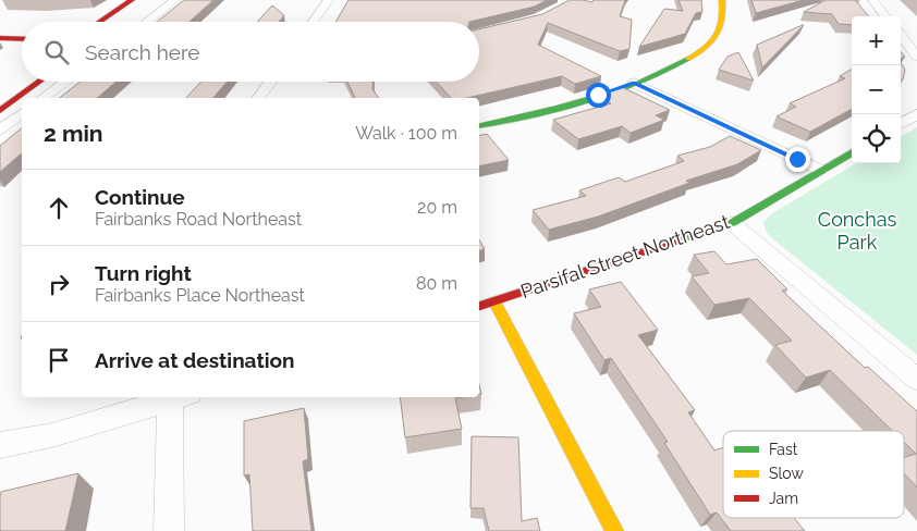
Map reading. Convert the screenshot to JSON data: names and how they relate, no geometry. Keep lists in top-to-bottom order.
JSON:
{
  "streets": {
    "street": ["Parsifal Street Northeast"]
  },
  "parks": ["Conchas Park"],
  "legend": ["Fast", "Slow", "Jam"],
  "page": {
    "map_buttons": ["+", "−"],
    "search": "Search here",
    "heading": ["2 min", "Walk · 100 m"],
    "list": [
      ["Continue", "Fairbanks Road Northeast", "20 m"],
      ["Turn right", "Fairbanks Place Northeast", "80 m"],
      "Arrive at destination"
    ]
  }
}
